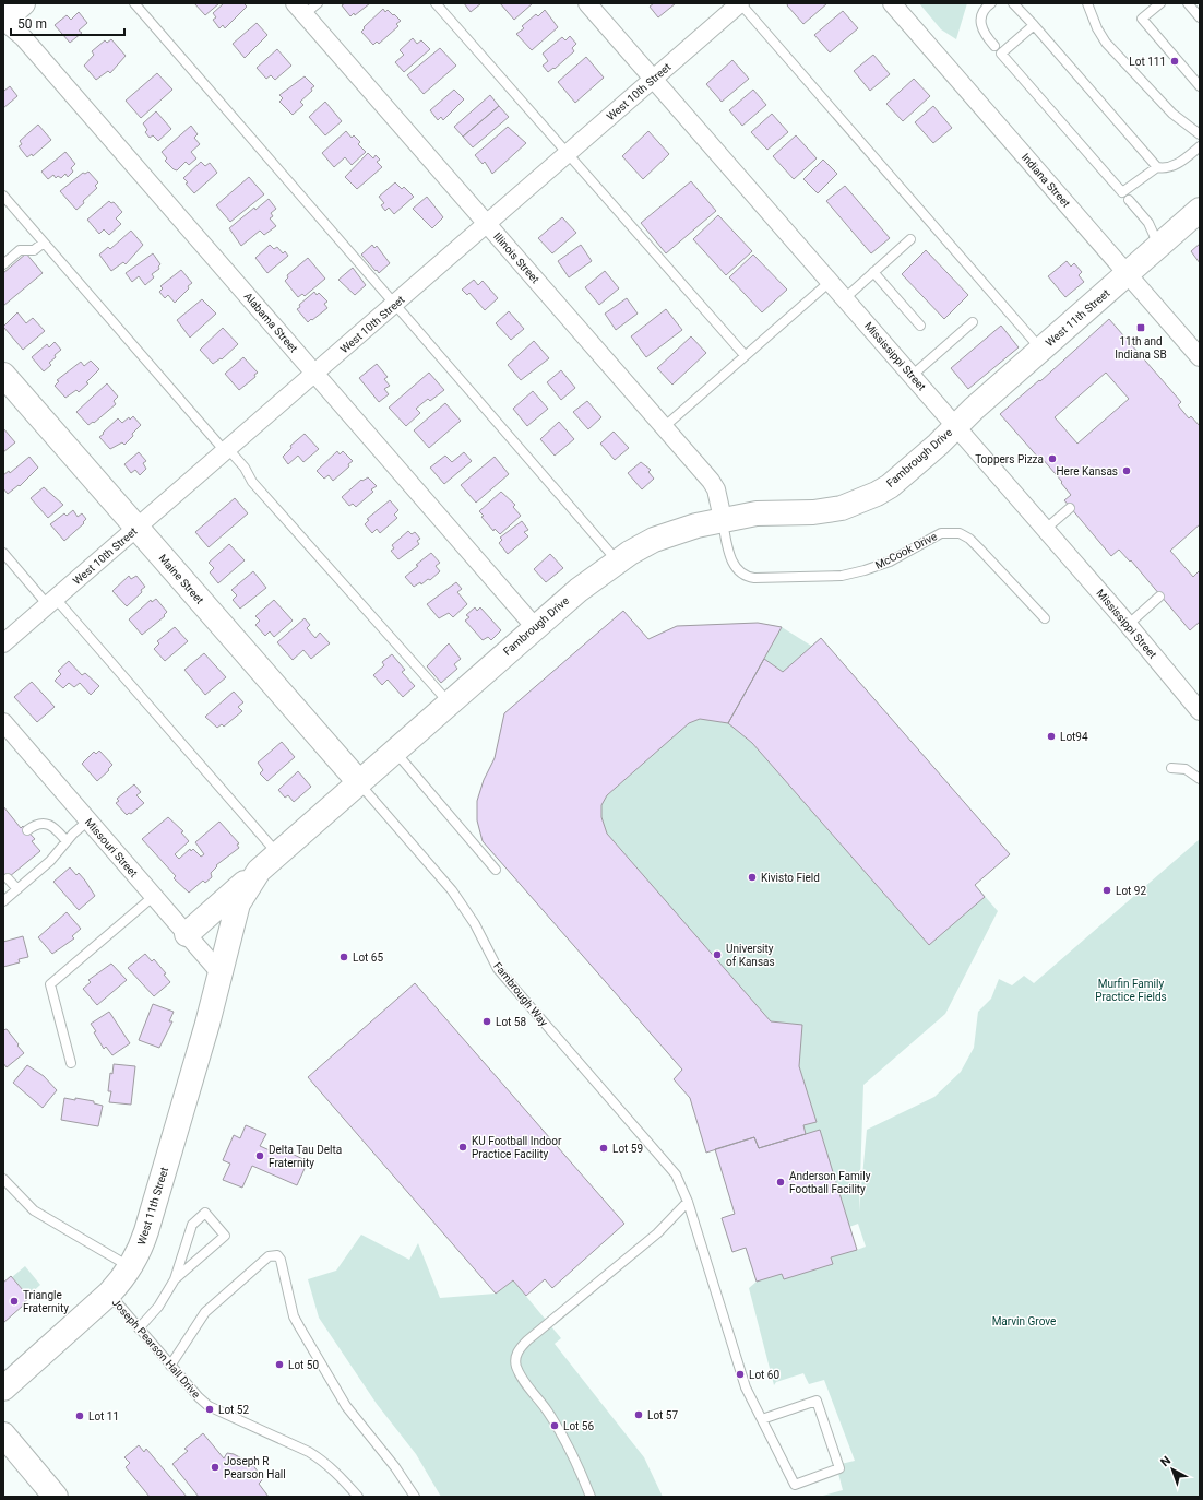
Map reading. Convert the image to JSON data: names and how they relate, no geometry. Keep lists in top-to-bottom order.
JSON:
{
  "streets": {
    "street": [
      "West 10th Street",
      "Indiana Street",
      "Illinois Street",
      "West 11th Street",
      "Alabama Street",
      "Mississippi Street",
      "Fambrough Drive",
      "Maine Street",
      "Missouri Street"
    ],
    "lane": ["McCook Drive", "Fambrough Way", "Joseph Pearson Hall Drive"]
  },
  "crossings": [
    ["West 10th Street", "Illinois Street"],
    ["West 10th Street", "Alabama Street"],
    ["West 10th Street", "Mississippi Street"],
    ["West 10th Street", "Maine Street"],
    ["Indiana Street", "West 11th Street"],
    ["Illinois Street", "Fambrough Drive"],
    ["Illinois Street", "McCook Drive"],
    ["West 11th Street", "Mississippi Street"],
    ["West 11th Street", "Fambrough Drive"],
    ["West 11th Street", "Missouri Street"],
    ["West 11th Street", "Joseph Pearson Hall Drive"],
    ["Alabama Street", "Fambrough Drive"],
    ["Mississippi Street", "Fambrough Drive"],
    ["Fambrough Drive", "McCook Drive"],
    ["Fambrough Drive", "Maine Street"],
    ["Fambrough Drive", "Missouri Street"],
    ["Fambrough Drive", "Fambrough Way"],
    ["Maine Street", "Fambrough Way"]
  ],
  "parks": ["Murfin Family Practice Fields", "Marvin Grove"],
  "places": {
    "other": [
      "Lot 111",
      "Toppers Pizza",
      "Here Kansas",
      "Lot94",
      "Kivisto Field",
      "Lot 92",
      "University of Kansas",
      "Lot 65",
      "Lot 58",
      "KU Football Indoor Practice Facility",
      "Lot 59",
      "Delta Tau Delta Fraternity",
      "Anderson Family Football Facility",
      "Triangle Fraternity",
      "Lot 50",
      "Lot 60",
      "Lot 52",
      "Lot 57",
      "Lot 11",
      "Lot 56",
      "Joseph R Pearson Hall"
    ],
    "transit": ["11th and Indiana SB"]
  },
  "scale_bar": "50 m",
  "north": "top left"
}
